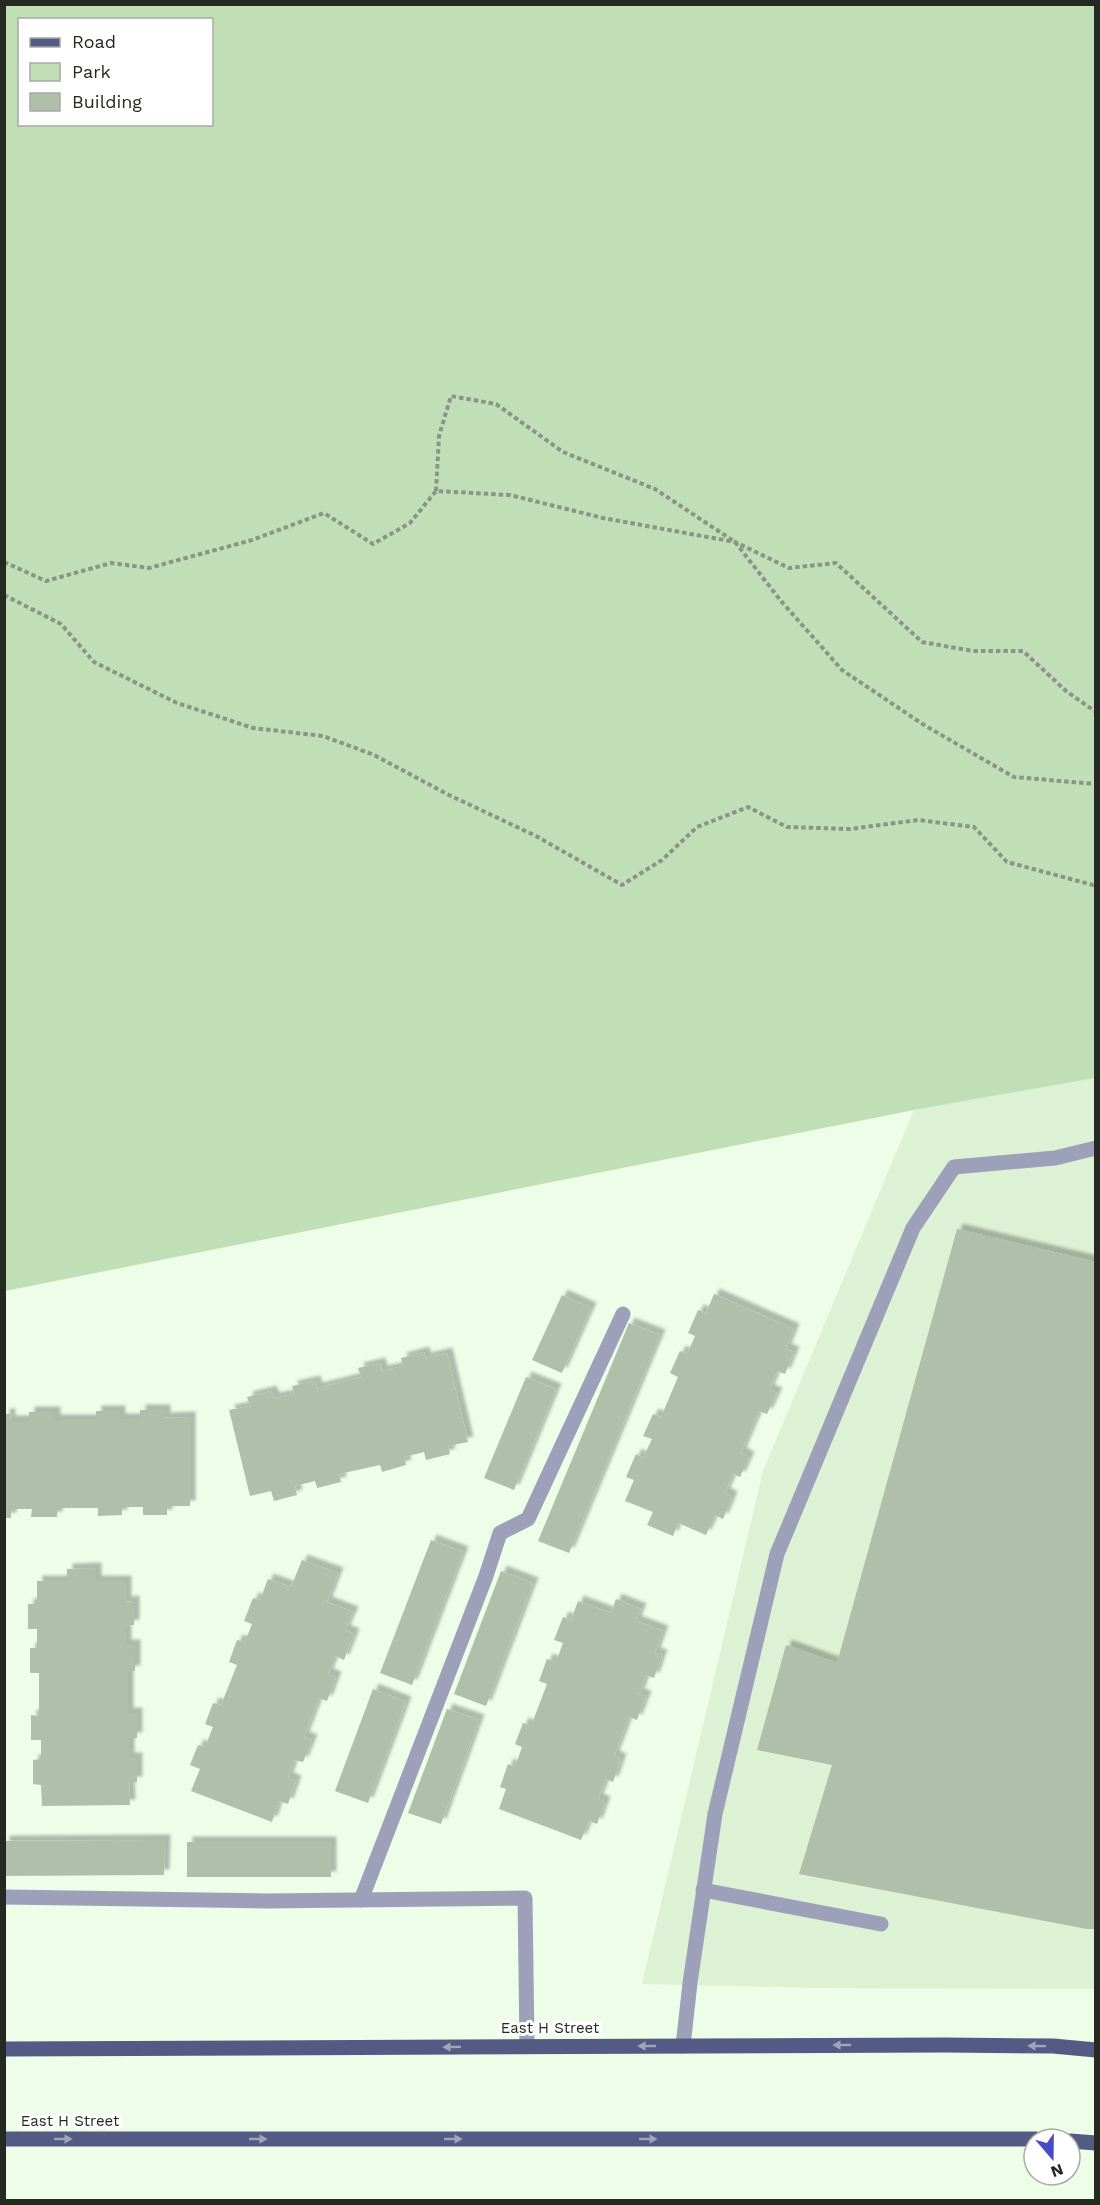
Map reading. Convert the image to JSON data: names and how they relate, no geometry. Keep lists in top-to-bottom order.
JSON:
{
  "streets": {
    "main road": ["East H Street"]
  },
  "legend": ["Road", "Park", "Building"],
  "north": "bottom"
}
